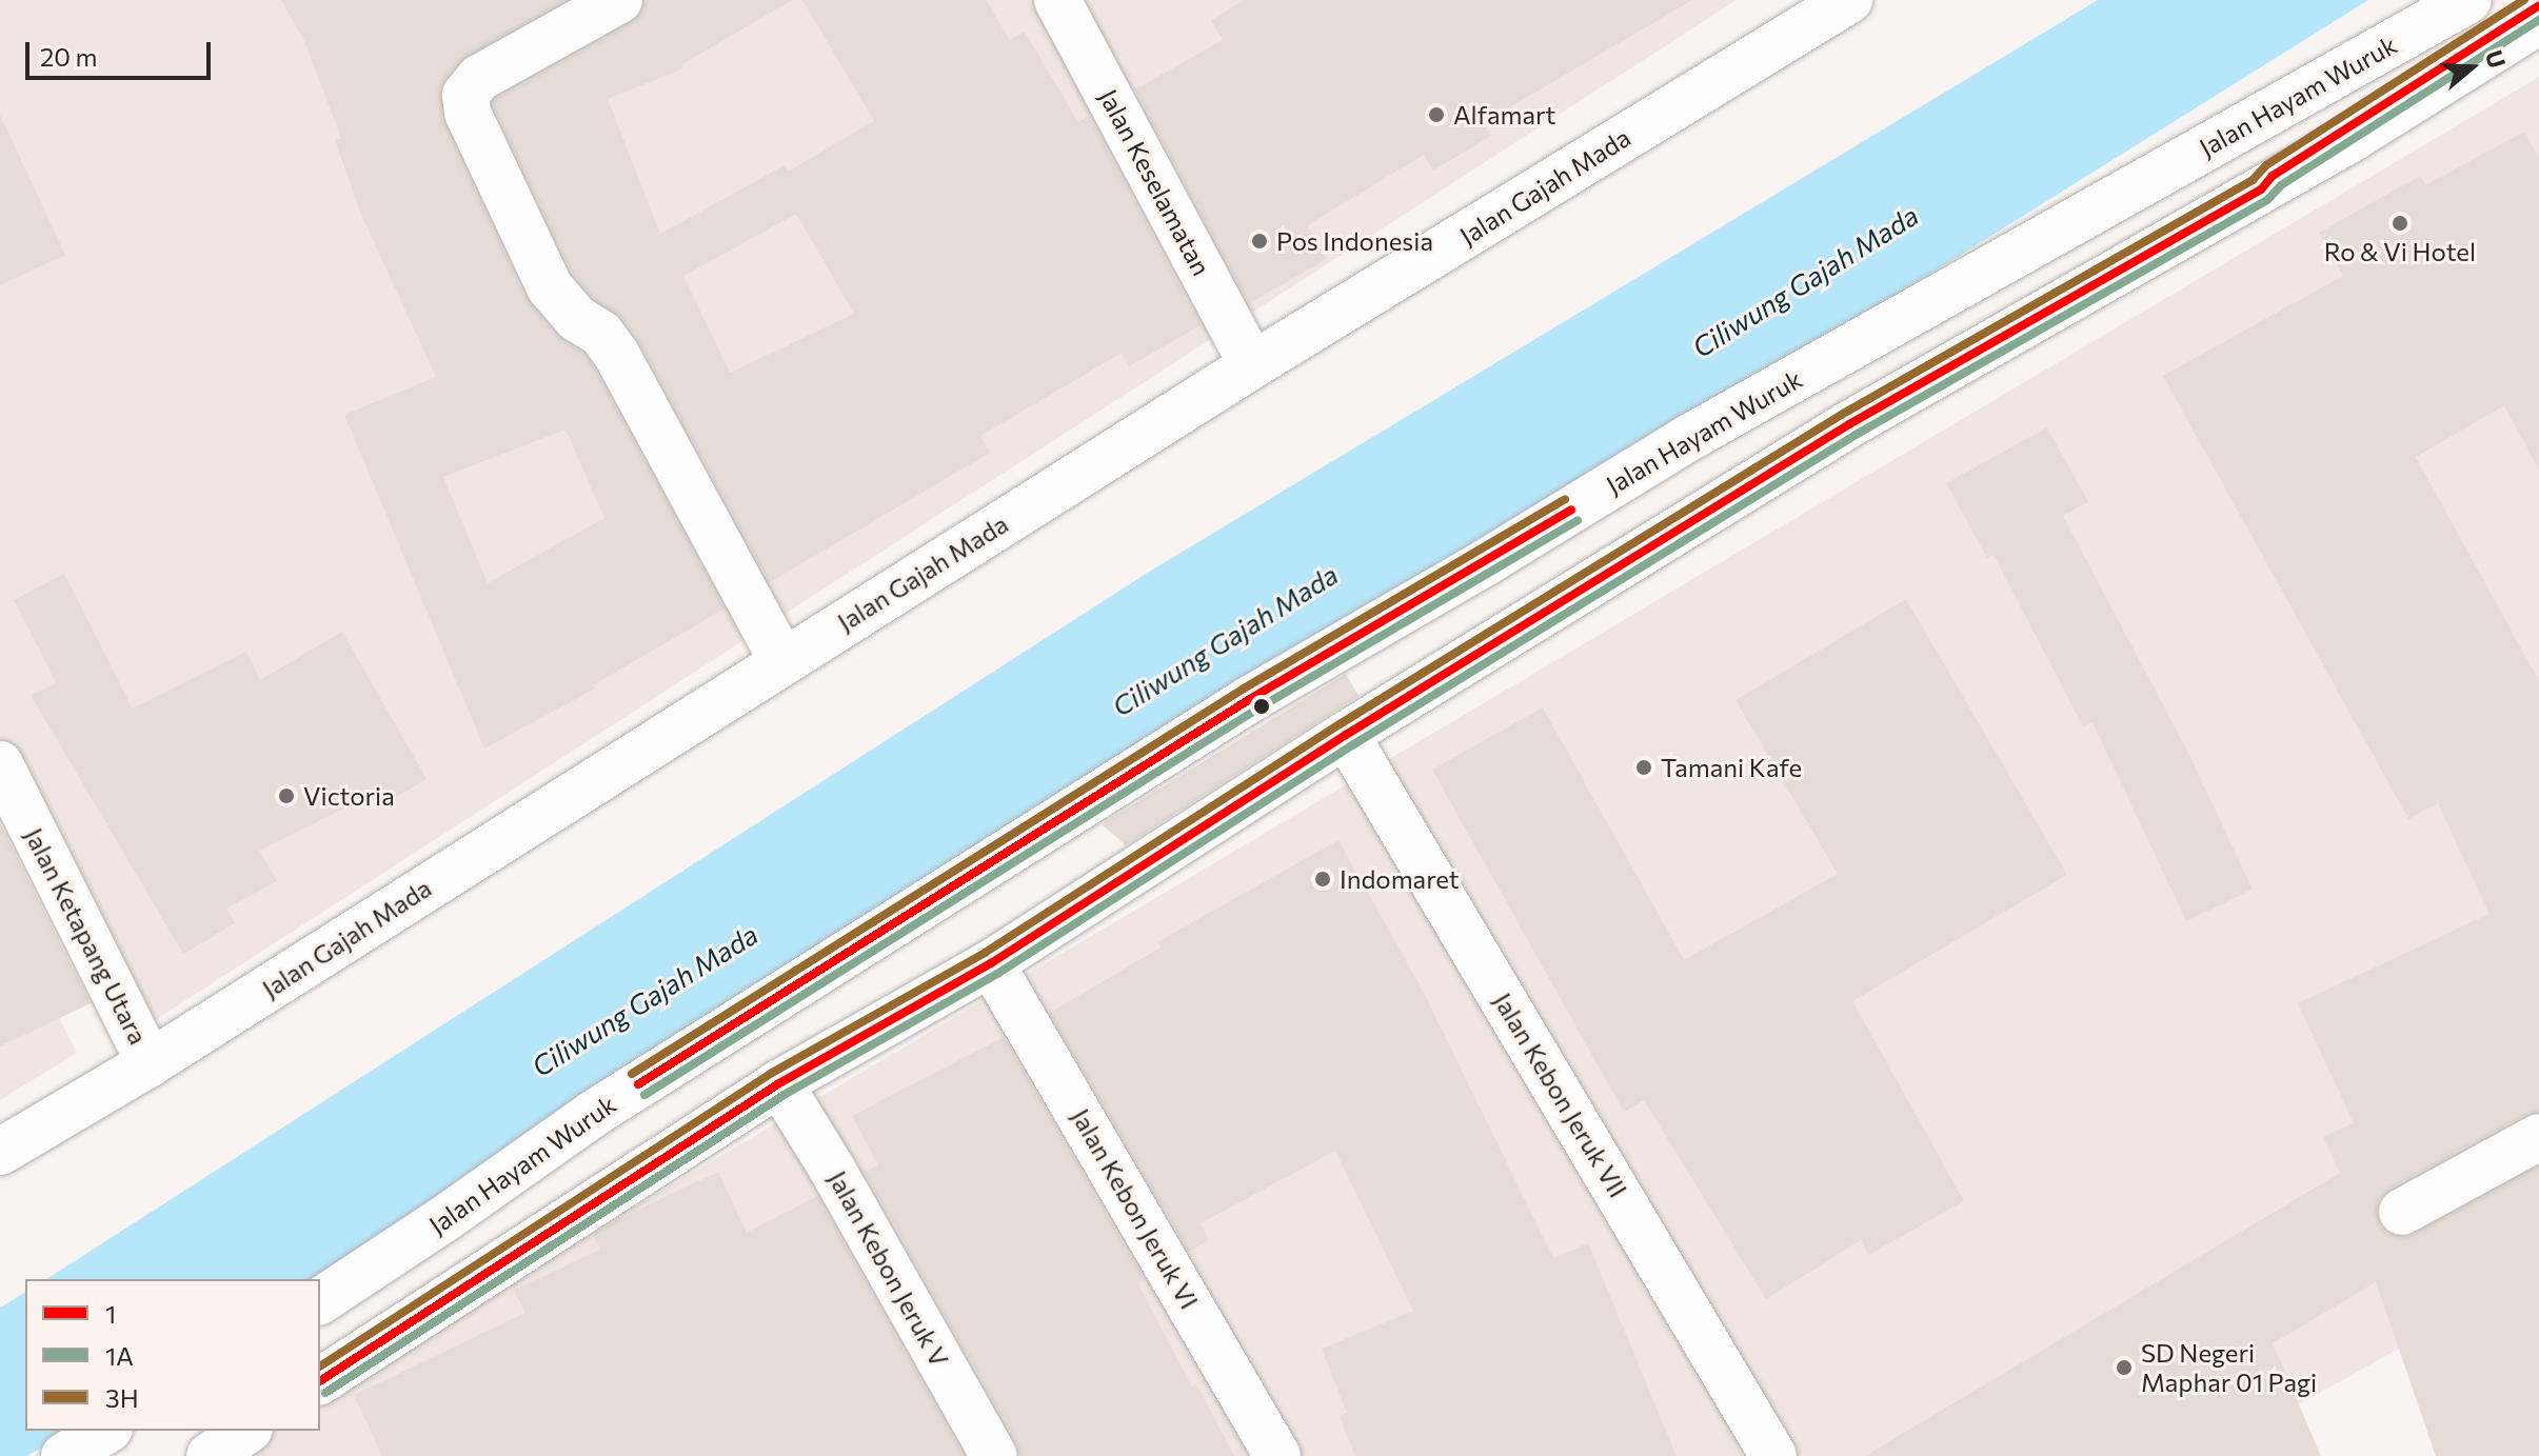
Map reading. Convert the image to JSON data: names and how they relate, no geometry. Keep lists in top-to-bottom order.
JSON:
{
  "streets": {
    "main road": [
      "Jalan Hayam Wuruk",
      "Jalan Keselamatan",
      "Jalan Gajah Mada",
      "Jalan Ketapang Utara",
      "Jalan Kebon Jeruk VII",
      "Jalan Kebon Jeruk VI",
      "Jalan Kebon Jeruk V"
    ]
  },
  "crossings": [
    ["Jalan Keselamatan", "Jalan Gajah Mada"],
    ["Jalan Gajah Mada", "Jalan Ketapang Utara"]
  ],
  "water": ["Ciliwung Gajah Mada"],
  "places": [
    "Alfamart",
    "Ro & Vi Hotel",
    "Pos Indonesia",
    "Tamani Kafe",
    "Victoria",
    "Indomaret",
    "SD Negeri Maphar 01 Pagi"
  ],
  "lines": ["transit line 3H", "transit line 1", "transit line 1A"],
  "legend": ["1", "1A", "3H"],
  "scale_bar": "20 m",
  "north": "right"
}
